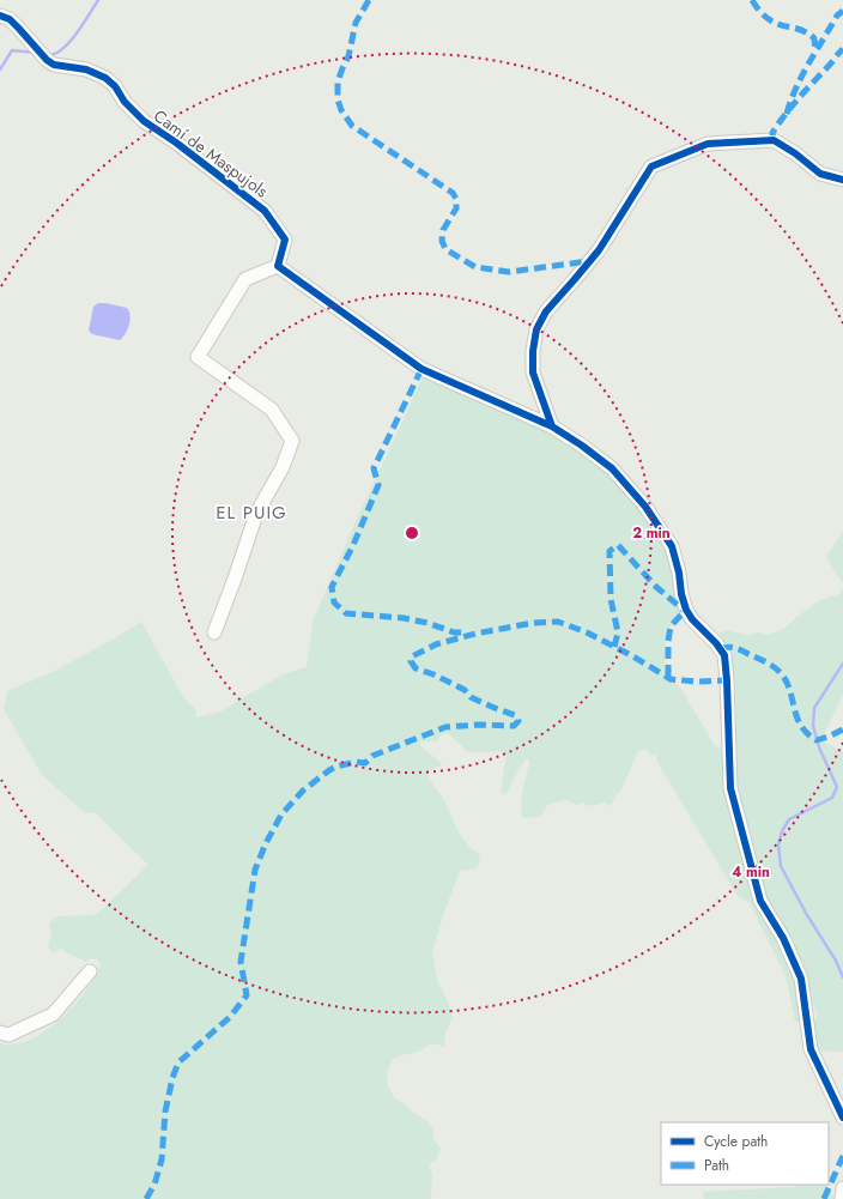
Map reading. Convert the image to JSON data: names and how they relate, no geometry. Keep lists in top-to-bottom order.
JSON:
{
  "streets": {
    "street": ["Camí de Maspujols"]
  },
  "districts": ["EL PUIG"],
  "legend": ["Cycle path", "Path"],
  "rings": ["2 min", "4 min"]
}
